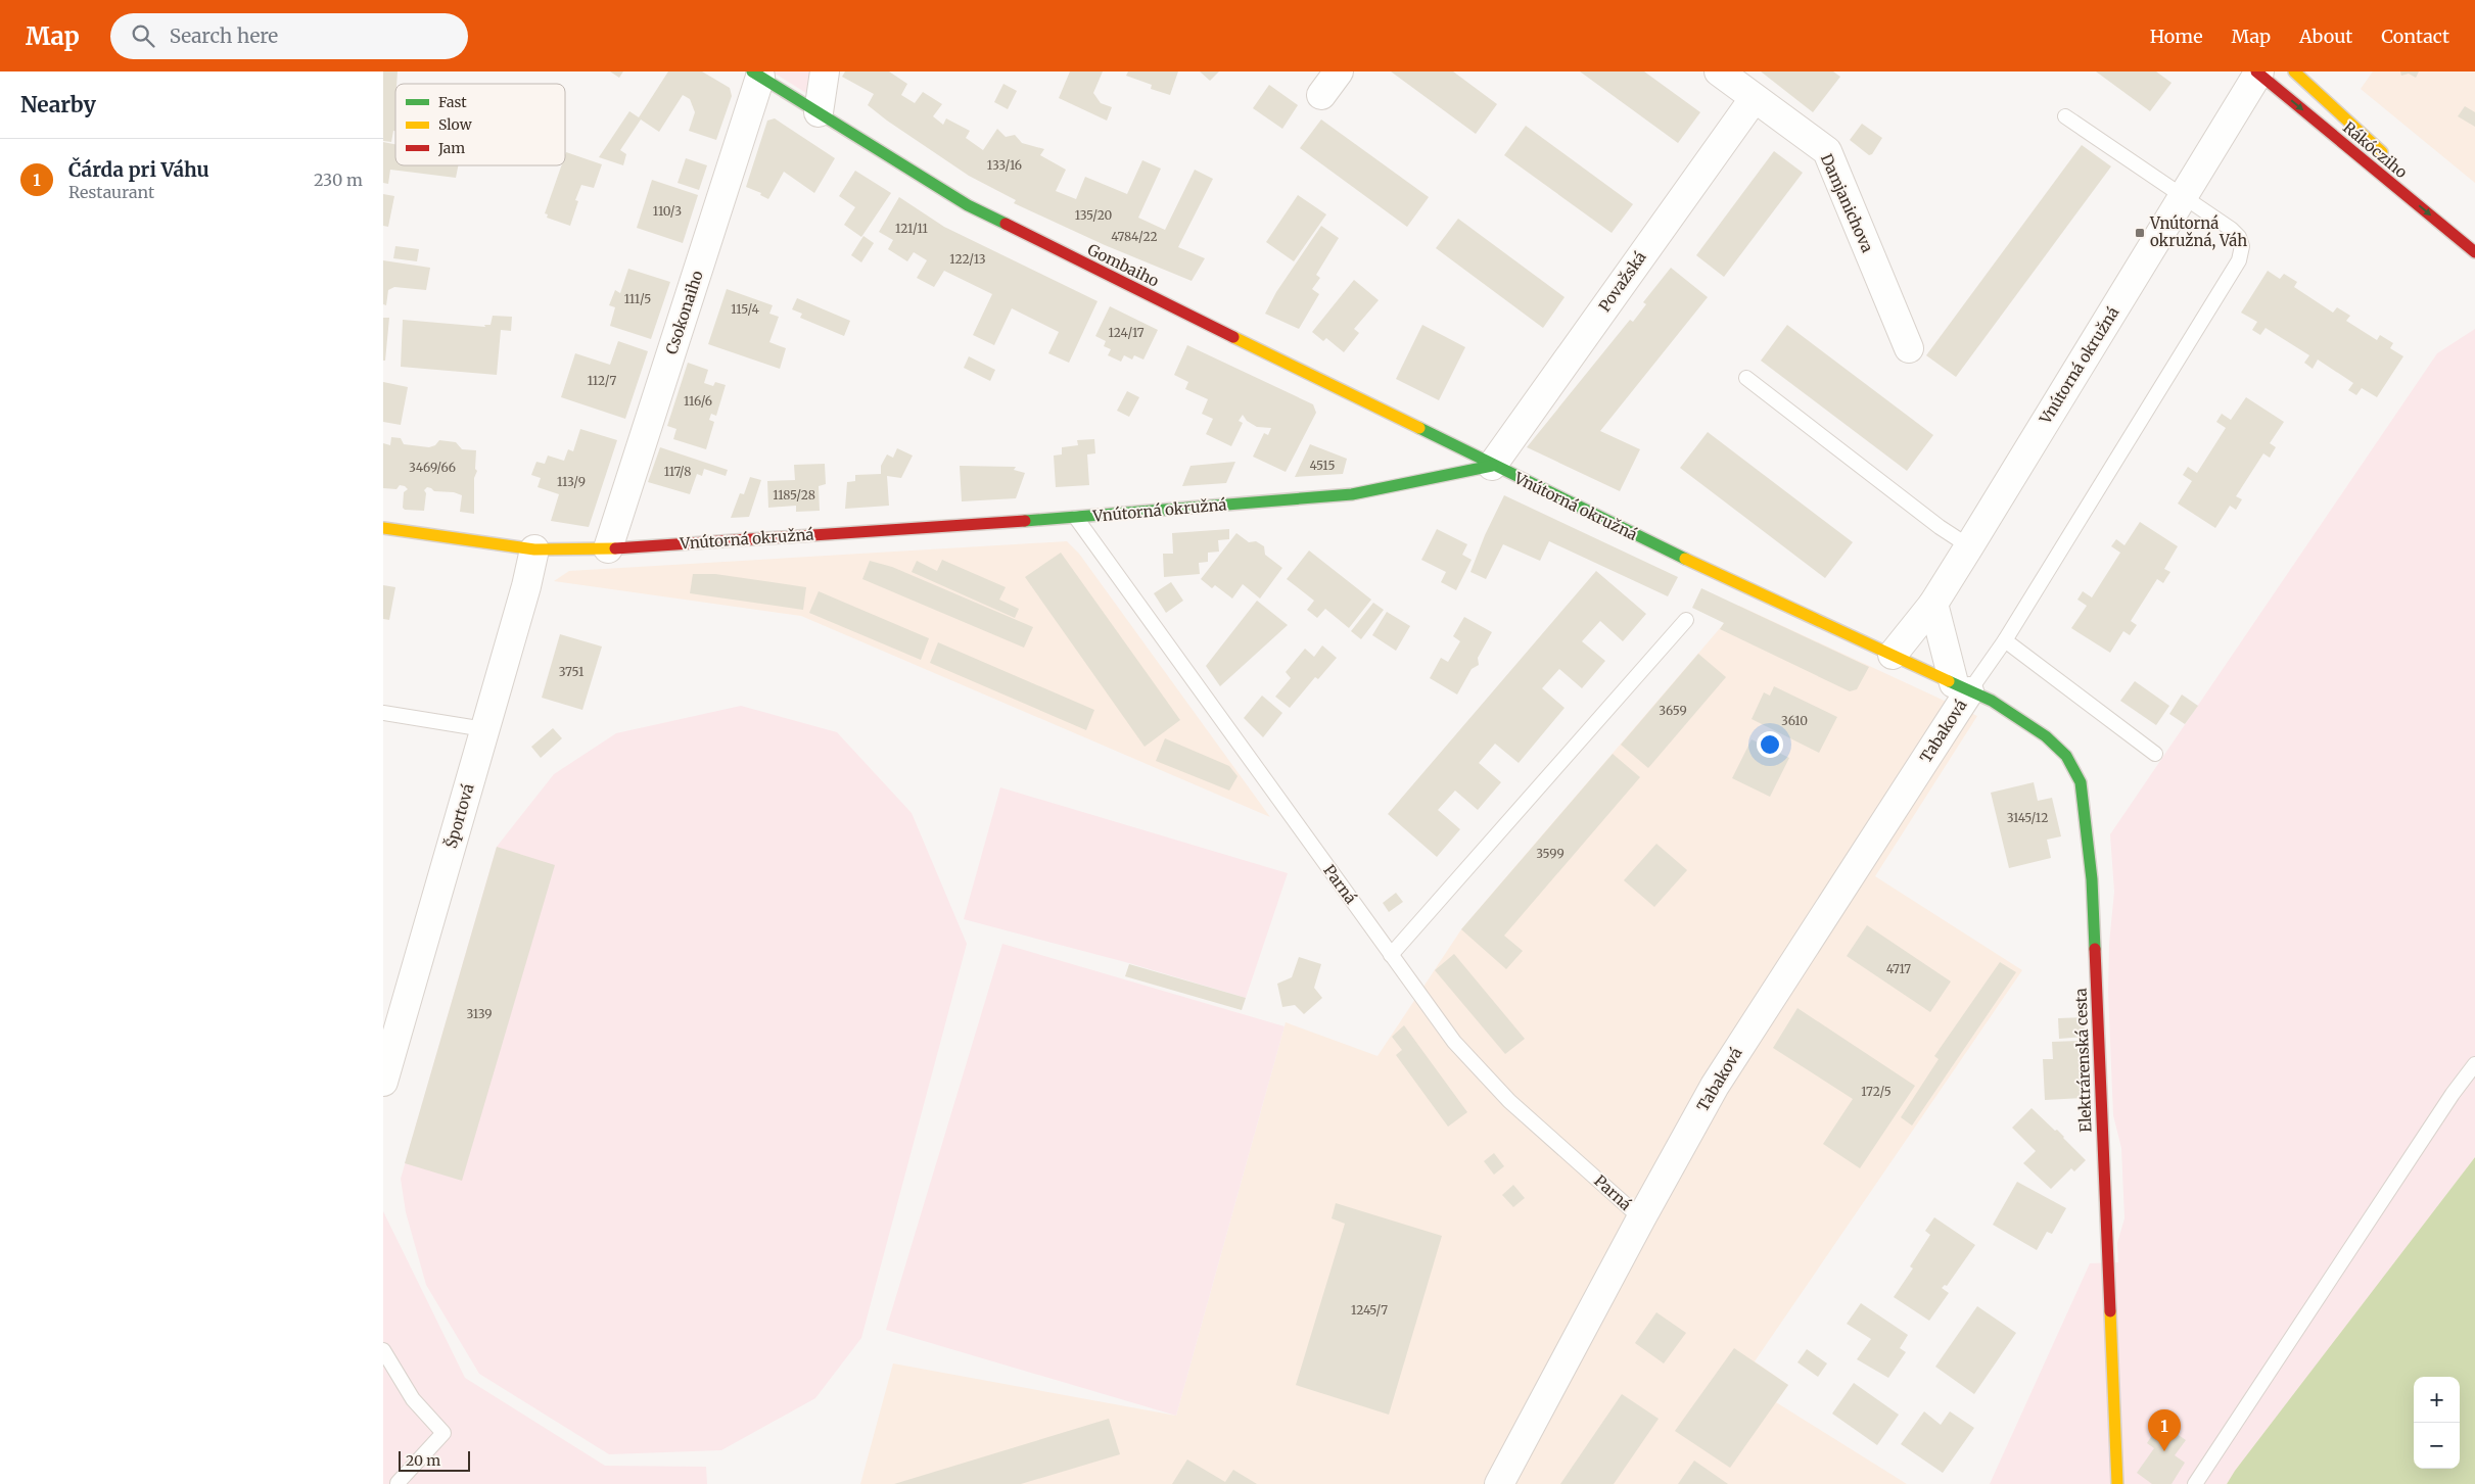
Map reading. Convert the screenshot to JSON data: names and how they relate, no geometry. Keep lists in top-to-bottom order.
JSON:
{
  "streets": {
    "street": [
      "Rákócziho",
      "Damjanichova",
      "Gombaiho",
      "Považská",
      "Csokonaiho",
      "Vnútorná okružná",
      "Tabaková",
      "Športová",
      "Elektrárenská cesta"
    ],
    "lane": ["Parná"]
  },
  "crossings": [
    ["Rákócziho", "Vnútorná okružná"],
    ["Damjanichova", "Považská"],
    ["Gombaiho", "Považská"],
    ["Gombaiho", "Csokonaiho"],
    ["Gombaiho", "Vnútorná okružná"],
    ["Považská", "Vnútorná okružná"],
    ["Csokonaiho", "Vnútorná okružná"],
    ["Vnútorná okružná", "Tabaková"],
    ["Vnútorná okružná", "Športová"],
    ["Vnútorná okružná", "Parná"],
    ["Vnútorná okružná", "Elektrárenská cesta"],
    ["Tabaková", "Parná"],
    ["Tabaková", "Elektrárenská cesta"]
  ],
  "places": {
    "transit": ["Vnútorná okružná, Váh"]
  },
  "house_numbers": [
    "133/16",
    "110/3",
    "135/20",
    "121/11",
    "4784/22",
    "122/13",
    "111/5",
    "115/4",
    "124/17",
    "112/7",
    "116/6",
    "4515",
    "3469/66",
    "117/8",
    "113/9",
    "1185/28",
    "3751",
    "3659",
    "3610",
    "3145/12",
    "3599",
    "4717",
    "3139",
    "172/5",
    "1245/7"
  ],
  "legend": ["Fast", "Slow", "Jam"],
  "scale_bar": "20 m",
  "page": {
    "header": "Map",
    "search": "Search here",
    "nav": [
      "Home",
      "Map",
      "About",
      "Contact"
    ],
    "heading": "Nearby",
    "list": [
      {
        "mark": "1",
        "name": "Čárda pri Váhu",
        "note": "Restaurant",
        "value": "230 m"
      }
    ],
    "map_buttons": ["+", "−"],
    "pins": "1",
    "scale": "20 m"
  }
}
